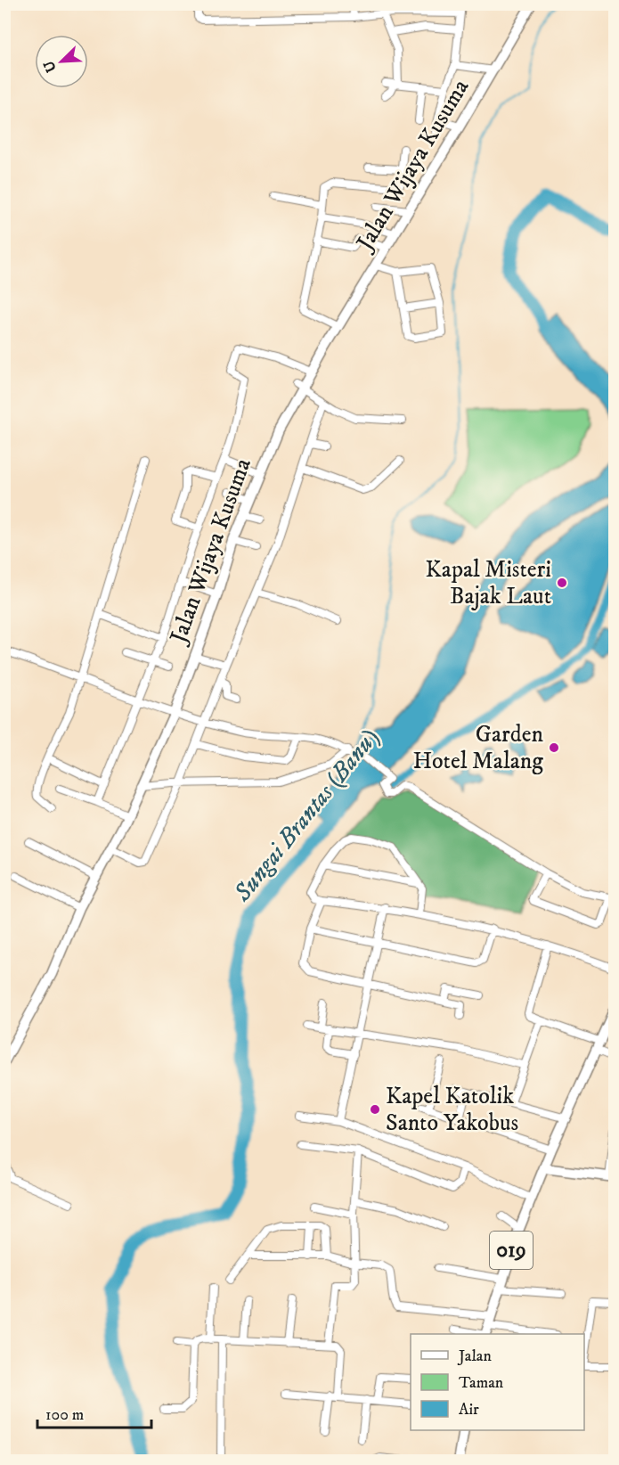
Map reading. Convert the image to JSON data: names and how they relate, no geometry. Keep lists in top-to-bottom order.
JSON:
{
  "streets": {
    "main road": ["Jalan Wijaya Kusuma", "019"]
  },
  "water": ["Sungai Brantas (Banu)"],
  "places": ["Kapal Misteri Bajak Laut", "Garden Hotel Malang", "Kapel Katolik Santo Yakobus"],
  "legend": ["Jalan", "Taman", "Air"],
  "scale_bar": "100 m",
  "north": "bottom left"
}
